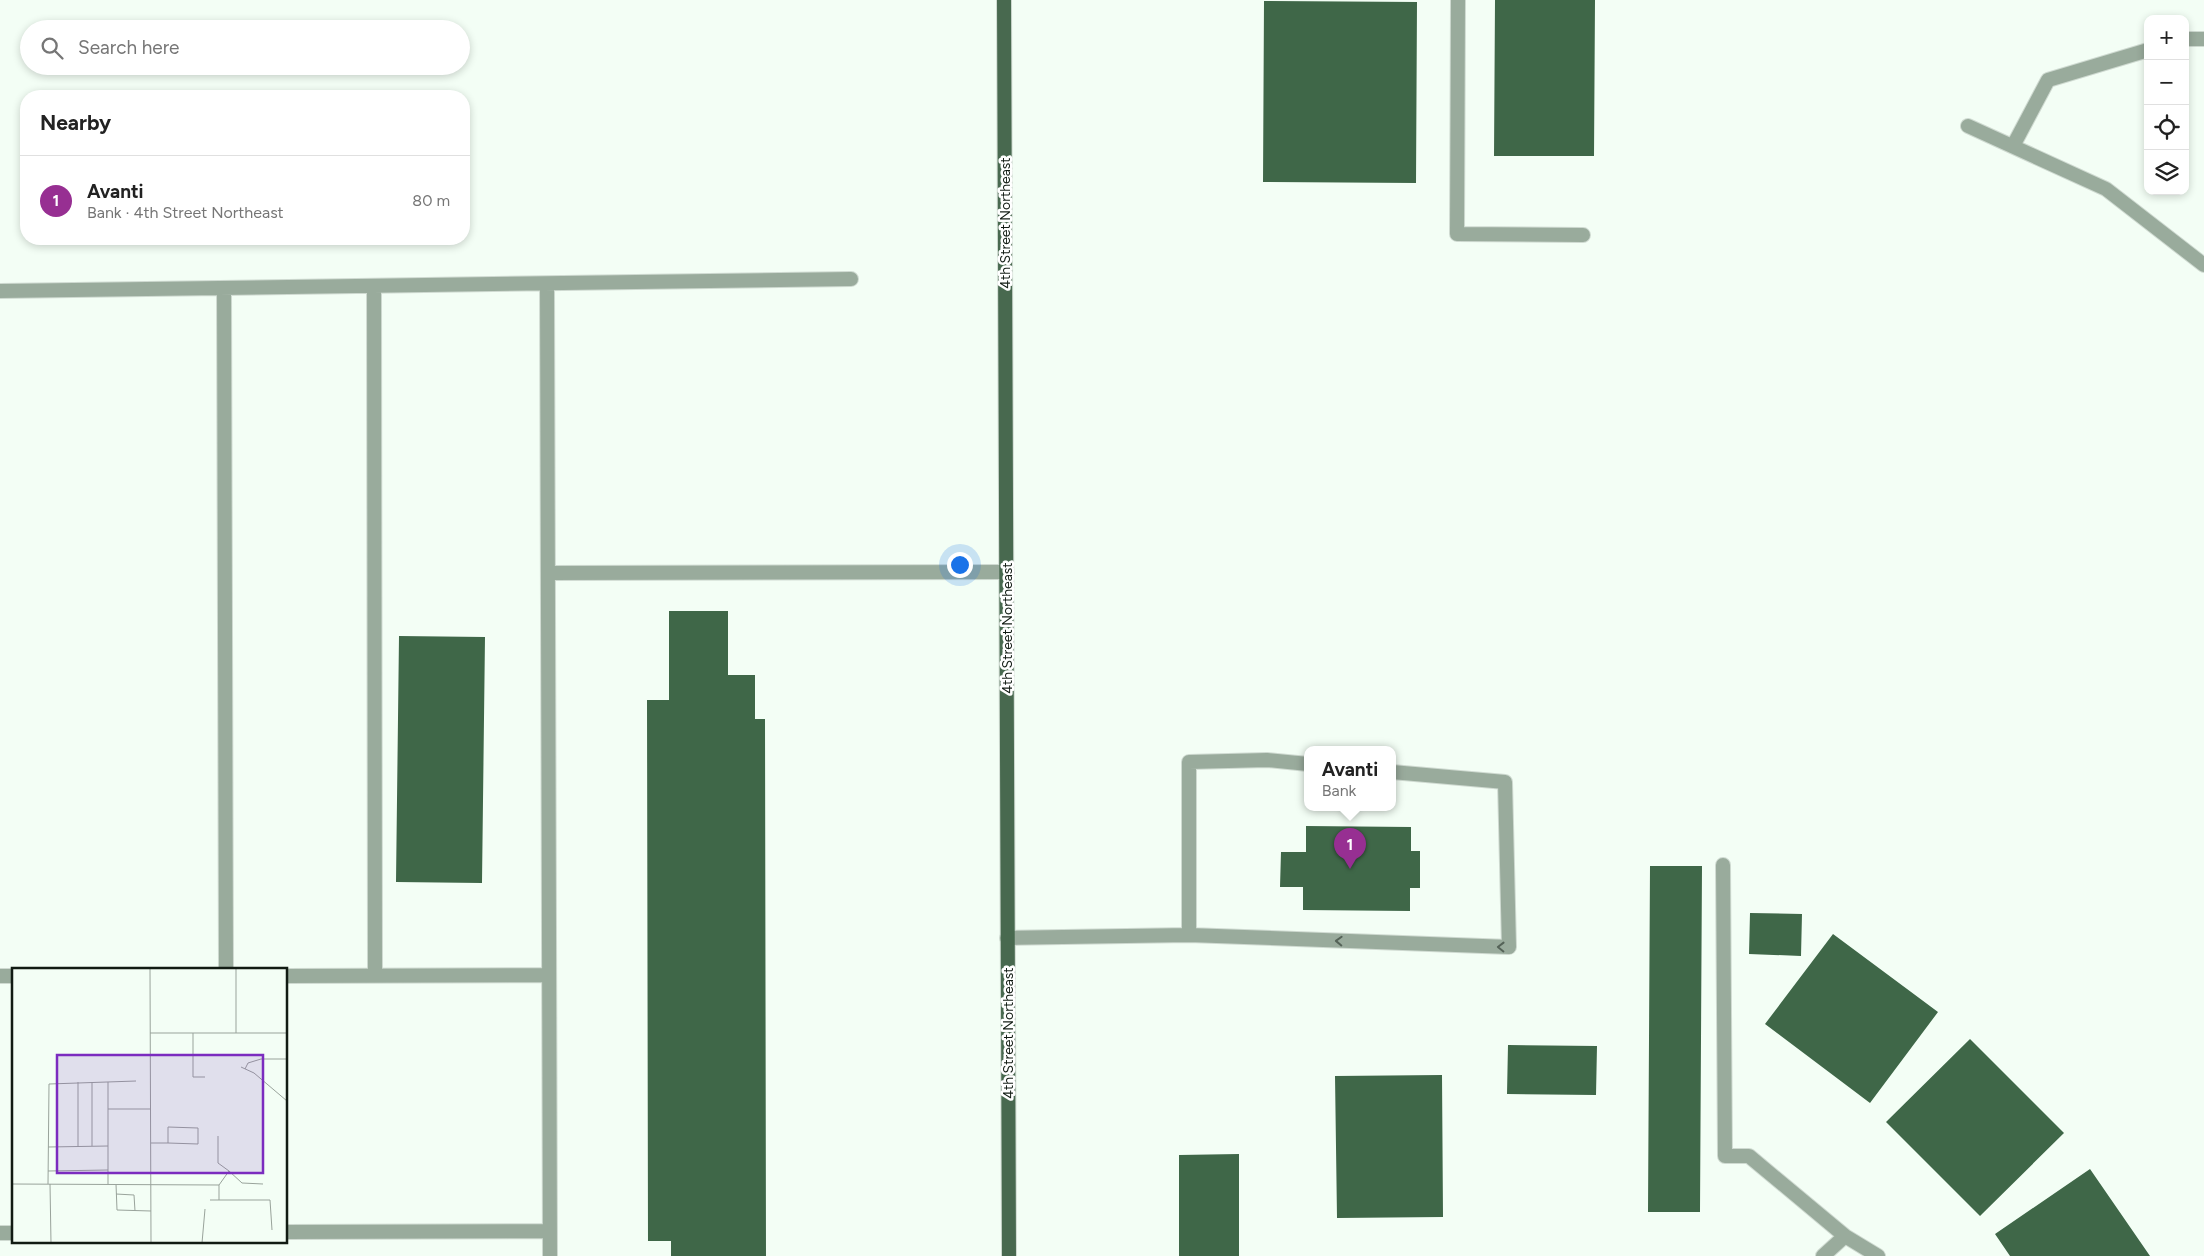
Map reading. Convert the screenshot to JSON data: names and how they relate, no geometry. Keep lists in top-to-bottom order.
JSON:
{
  "streets": {
    "main road": ["4th Street Northeast"]
  },
  "page": {
    "map_buttons": ["+", "−"],
    "search": "Search here",
    "heading": "Nearby",
    "list": [
      {
        "mark": "1",
        "name": "Avanti",
        "note": "Bank · 4th Street Northeast",
        "value": "80 m"
      }
    ],
    "popup": ["Avanti", "Bank"],
    "pins": "1"
  }
}
